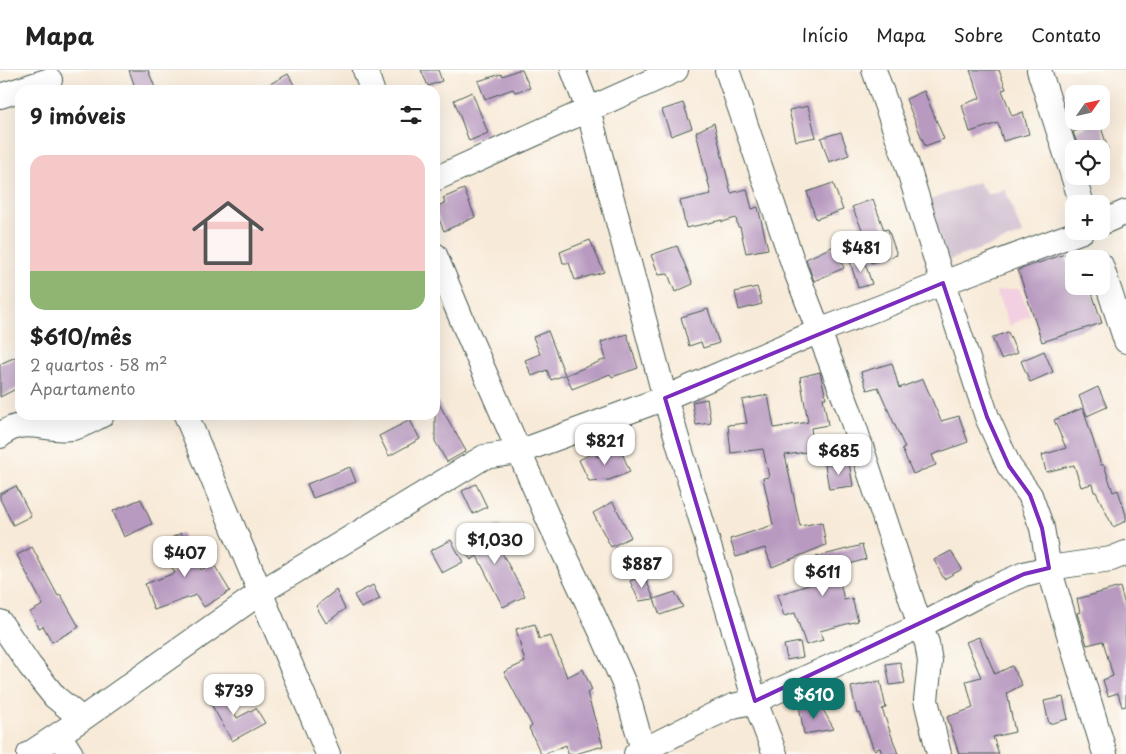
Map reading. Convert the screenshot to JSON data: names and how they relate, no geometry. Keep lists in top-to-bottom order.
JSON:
{
  "north": "top right",
  "page": {
    "header": "Mapa",
    "nav": [
      "Início",
      "Mapa",
      "Sobre",
      "Contato"
    ],
    "map_buttons": ["+", "−"],
    "heading": "9 imóveis",
    "list": [
      {
        "name": "$610/mês",
        "note": "2 quartos · 58 m² · Apartamento"
      }
    ],
    "price": [
      "$481",
      "$821",
      "$685",
      "$1,030",
      "$407",
      "$887",
      "$611",
      "$739",
      "$610"
    ]
  }
}
